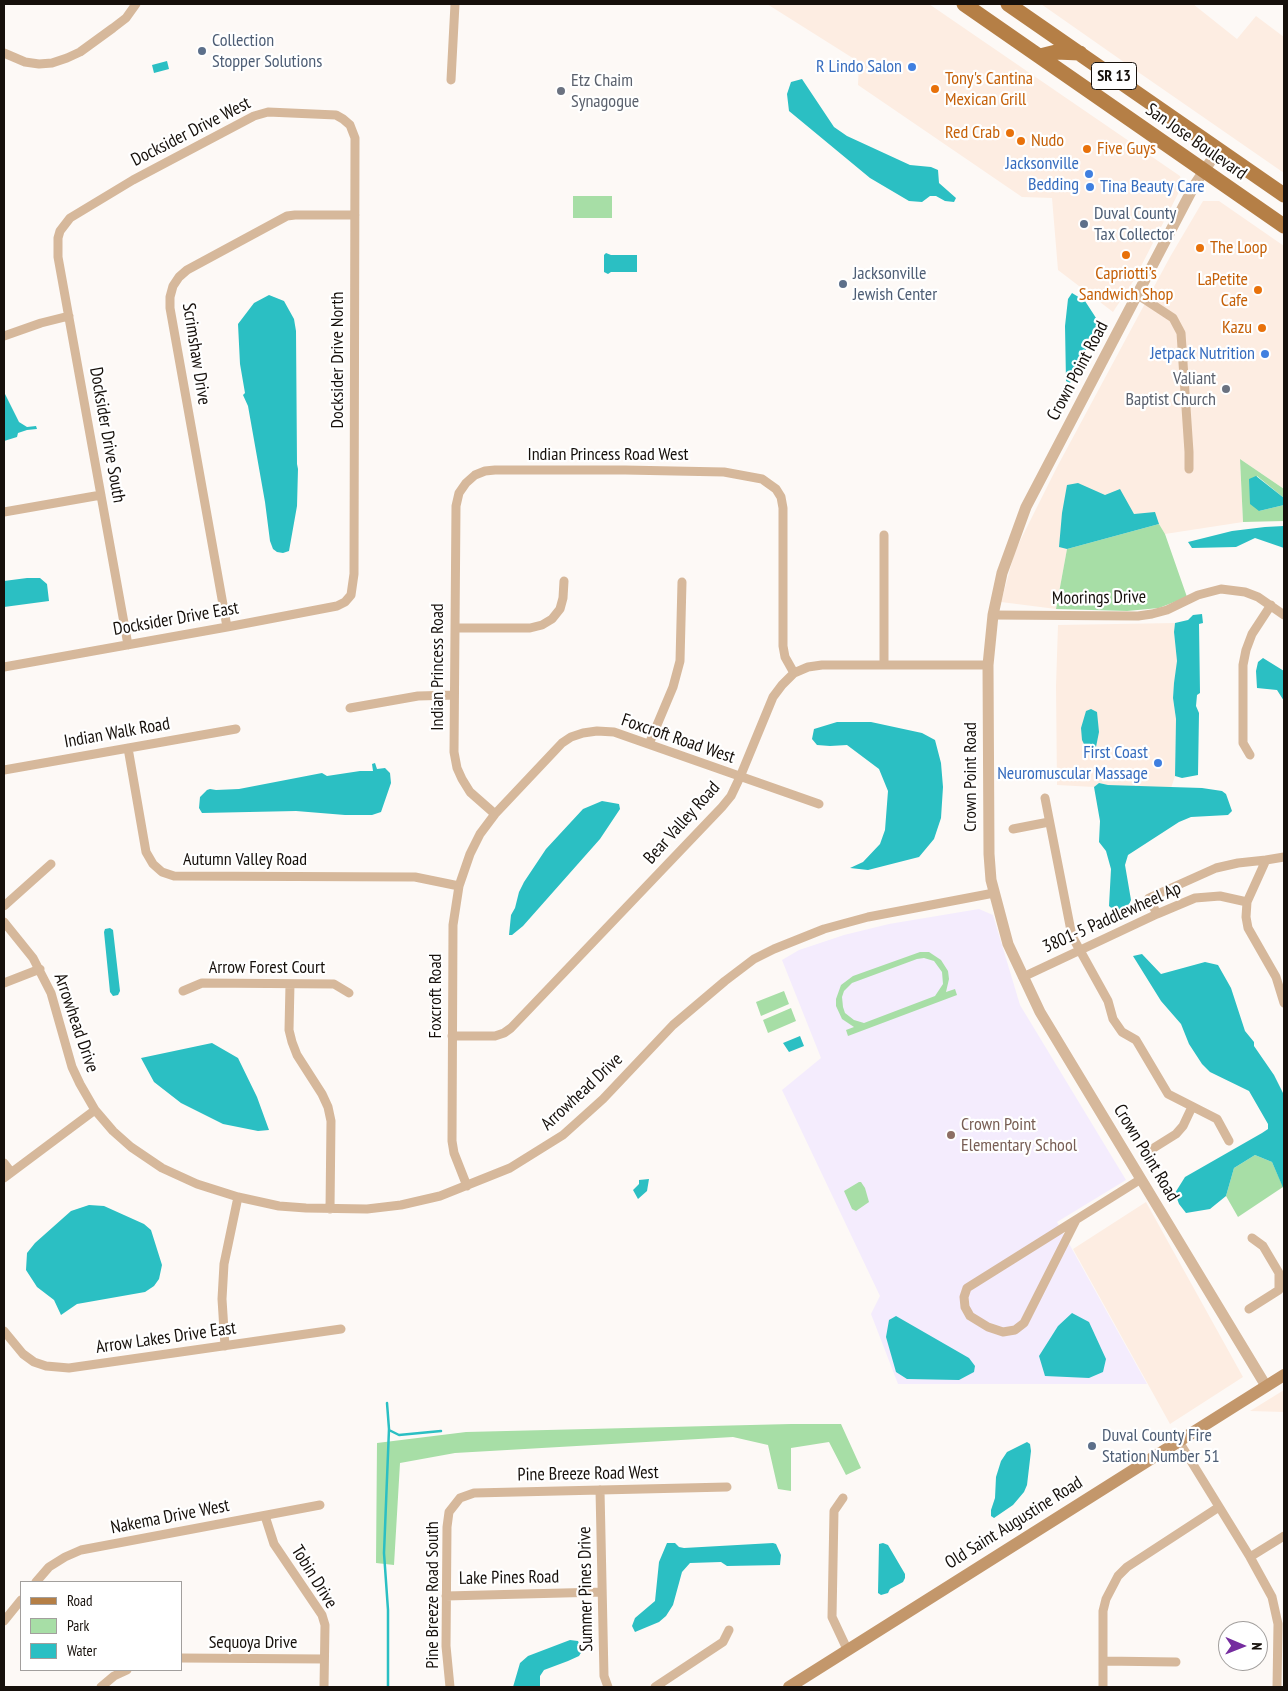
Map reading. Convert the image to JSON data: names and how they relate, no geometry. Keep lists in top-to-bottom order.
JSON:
{
  "streets": {
    "main road": ["SR 13", "San Jose Boulevard", "Old Saint Augustine Road"],
    "street": [
      "Docksider Drive West",
      "Scrimshaw Drive",
      "Docksider Drive North",
      "Crown Point Road",
      "Docksider Drive South",
      "Indian Princess Road West",
      "Moorings Drive",
      "Docksider Drive East",
      "Indian Princess Road",
      "Indian Walk Road",
      "Foxcroft Road West",
      "Bear Valley Road",
      "Autumn Valley Road",
      "3801-5 Paddlewheel Ap",
      "Arrow Forest Court",
      "Foxcroft Road",
      "Arrowhead Drive",
      "Arrow Lakes Drive East",
      "Pine Breeze Road West",
      "Nakema Drive West",
      "Tobin Drive",
      "Lake Pines Road",
      "Summer Pines Drive",
      "Pine Breeze Road South",
      "Sequoya Drive"
    ]
  },
  "crossings": [
    ["Docksider Drive West", "Docksider Drive North"],
    ["Docksider Drive West", "Docksider Drive South"],
    ["San Jose Boulevard", "Crown Point Road"],
    ["Scrimshaw Drive", "Docksider Drive North"],
    ["Scrimshaw Drive", "Docksider Drive East"],
    ["Docksider Drive North", "Docksider Drive East"],
    ["Crown Point Road", "Moorings Drive"],
    ["Crown Point Road", "3801-5 Paddlewheel Ap"],
    ["Crown Point Road", "Arrowhead Drive"],
    ["Crown Point Road", "Old Saint Augustine Road"],
    ["Docksider Drive South", "Docksider Drive East"],
    ["Indian Princess Road West", "Indian Princess Road"],
    ["Indian Princess Road West", "Bear Valley Road"],
    ["Indian Princess Road", "Foxcroft Road West"],
    ["Indian Princess Road", "Foxcroft Road"],
    ["Indian Walk Road", "Autumn Valley Road"],
    ["Foxcroft Road West", "Bear Valley Road"],
    ["Foxcroft Road West", "Foxcroft Road"],
    ["Bear Valley Road", "Foxcroft Road"],
    ["Autumn Valley Road", "Foxcroft Road"],
    ["Foxcroft Road", "Arrowhead Drive"],
    ["Pine Breeze Road West", "Summer Pines Drive"],
    ["Pine Breeze Road West", "Pine Breeze Road South"],
    ["Nakema Drive West", "Tobin Drive"],
    ["Tobin Drive", "Sequoya Drive"],
    ["Lake Pines Road", "Summer Pines Drive"],
    ["Lake Pines Road", "Pine Breeze Road South"]
  ],
  "places": [
    "Collection Stopper Solutions",
    "R Lindo Salon",
    "Tony's Cantina Mexican Grill",
    "Etz Chaim Synagogue",
    "Red Crab",
    "Nudo",
    "Five Guys",
    "Jacksonville Bedding",
    "Tina Beauty Care",
    "Duval County Tax Collector",
    "The Loop",
    "Capriotti’s Sandwich Shop",
    "Jacksonville Jewish Center",
    "LaPetite Cafe",
    "Kazu",
    "Jetpack Nutrition",
    "Valiant Baptist Church",
    "First Coast Neuromuscular Massage",
    "Crown Point Elementary School",
    "Duval County Fire Station Number 51"
  ],
  "legend": ["Road", "Park", "Water"],
  "north": "right"
}
